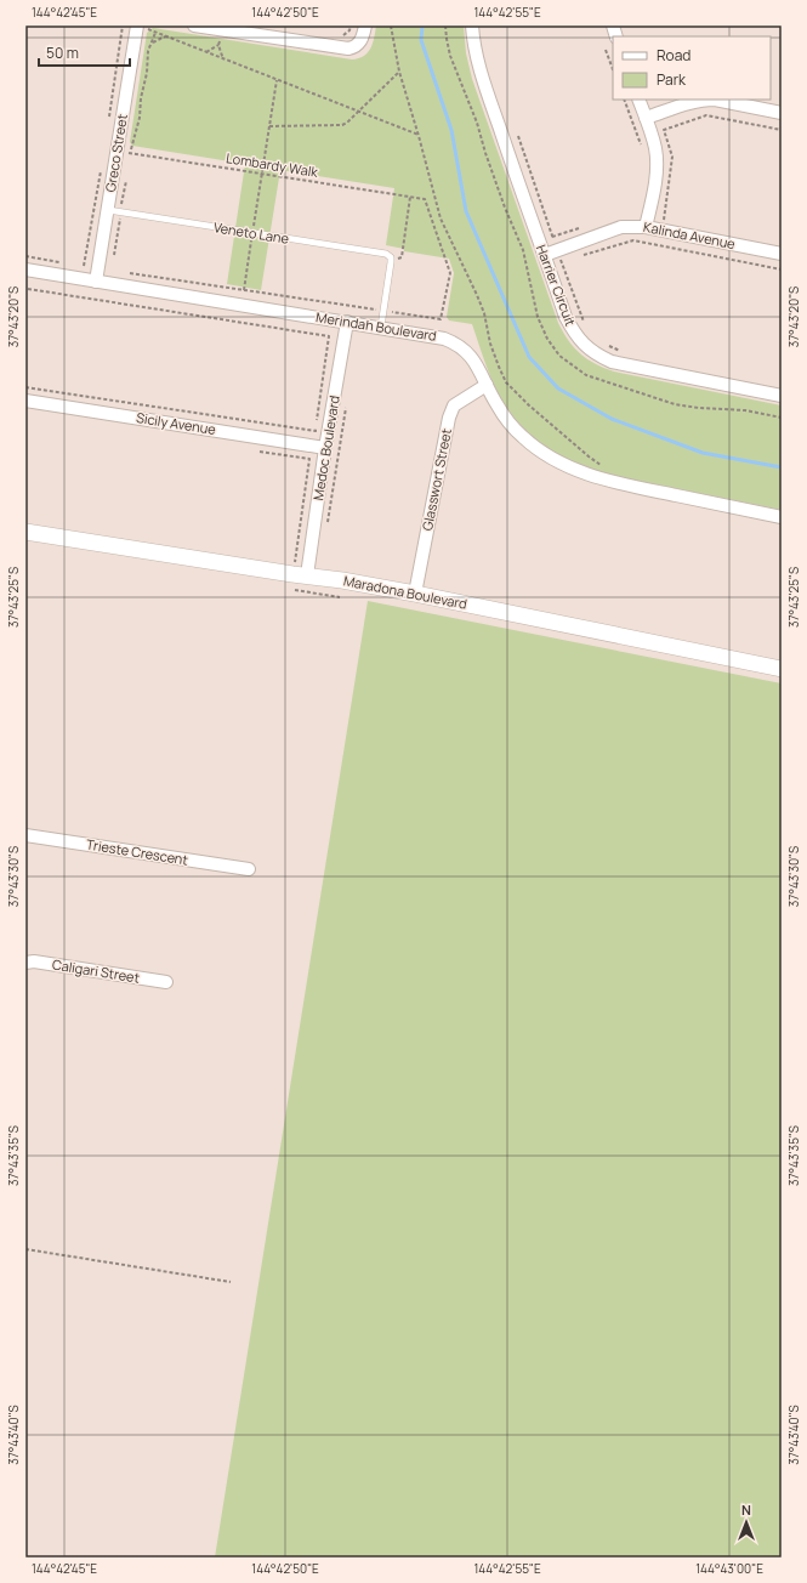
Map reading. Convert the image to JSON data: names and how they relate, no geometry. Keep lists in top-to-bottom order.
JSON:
{
  "streets": {
    "street": [
      "Greco Street",
      "Kalinda Avenue",
      "Harrier Circuit",
      "Merindah Boulevard",
      "Sicily Avenue",
      "Medoc Boulevard",
      "Glasswort Street",
      "Maradona Boulevard",
      "Trieste Crescent",
      "Caligari Street"
    ],
    "lane": ["Veneto Lane"],
    "path": ["Lombardy Walk"]
  },
  "crossings": [
    ["Greco Street", "Veneto Lane"],
    ["Greco Street", "Merindah Boulevard"],
    ["Kalinda Avenue", "Harrier Circuit"],
    ["Merindah Boulevard", "Medoc Boulevard"],
    ["Merindah Boulevard", "Glasswort Street"],
    ["Sicily Avenue", "Medoc Boulevard"],
    ["Medoc Boulevard", "Maradona Boulevard"],
    ["Glasswort Street", "Maradona Boulevard"]
  ],
  "legend": ["Road", "Park"],
  "scale_bar": "50 m",
  "north": "top",
  "coordinates": [
    "144°42'45\"E",
    "144°42'50\"E",
    "144°42'55\"E",
    "37°43'20\"S",
    "37°43'25\"S",
    "37°43'30\"S",
    "37°43'35\"S",
    "37°43'40\"S",
    "144°43'00\"E"
  ]
}
